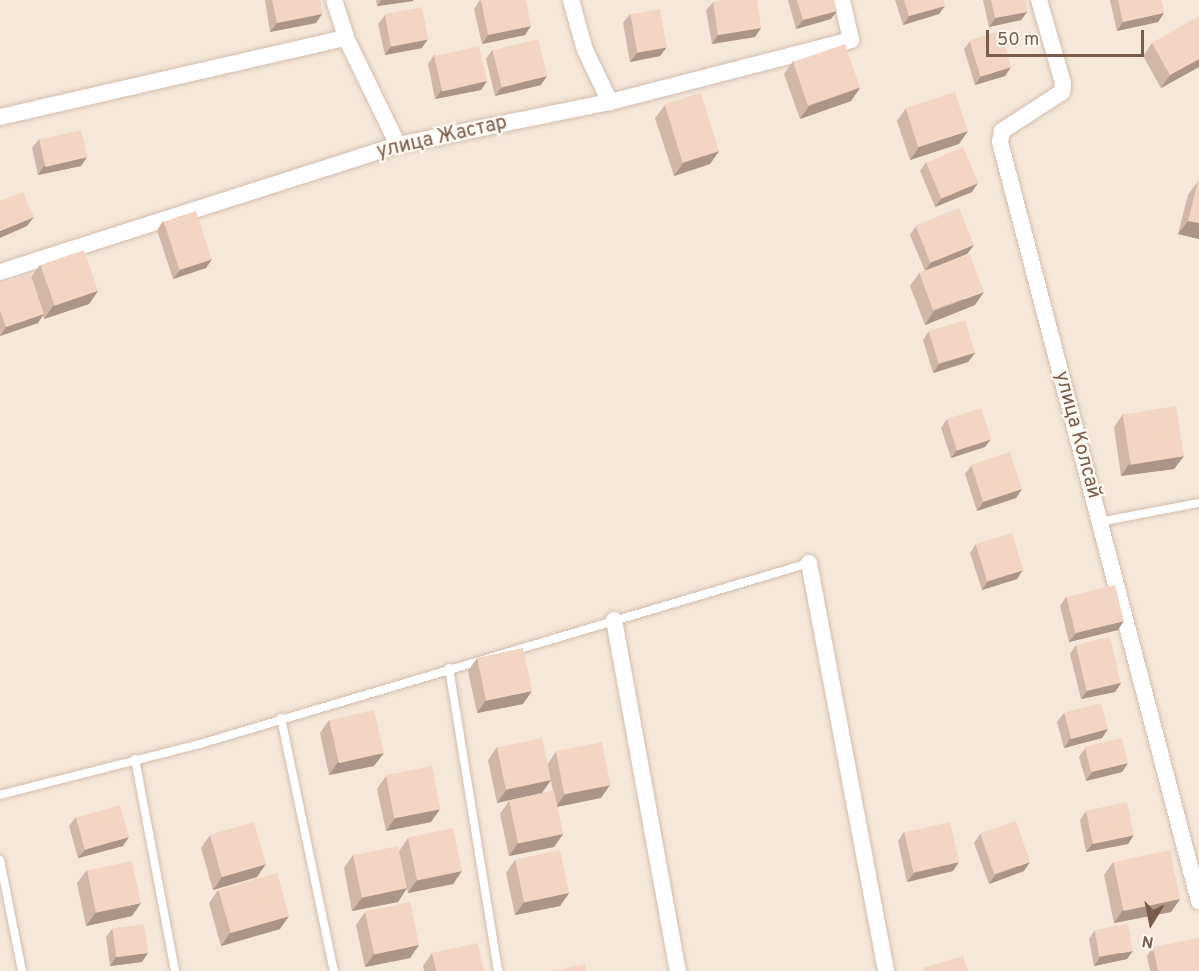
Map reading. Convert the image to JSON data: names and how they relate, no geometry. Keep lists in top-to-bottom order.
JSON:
{
  "streets": {
    "street": ["улица Жастар", "улица Колсай"]
  },
  "scale_bar": "50 m",
  "north": "bottom"
}
